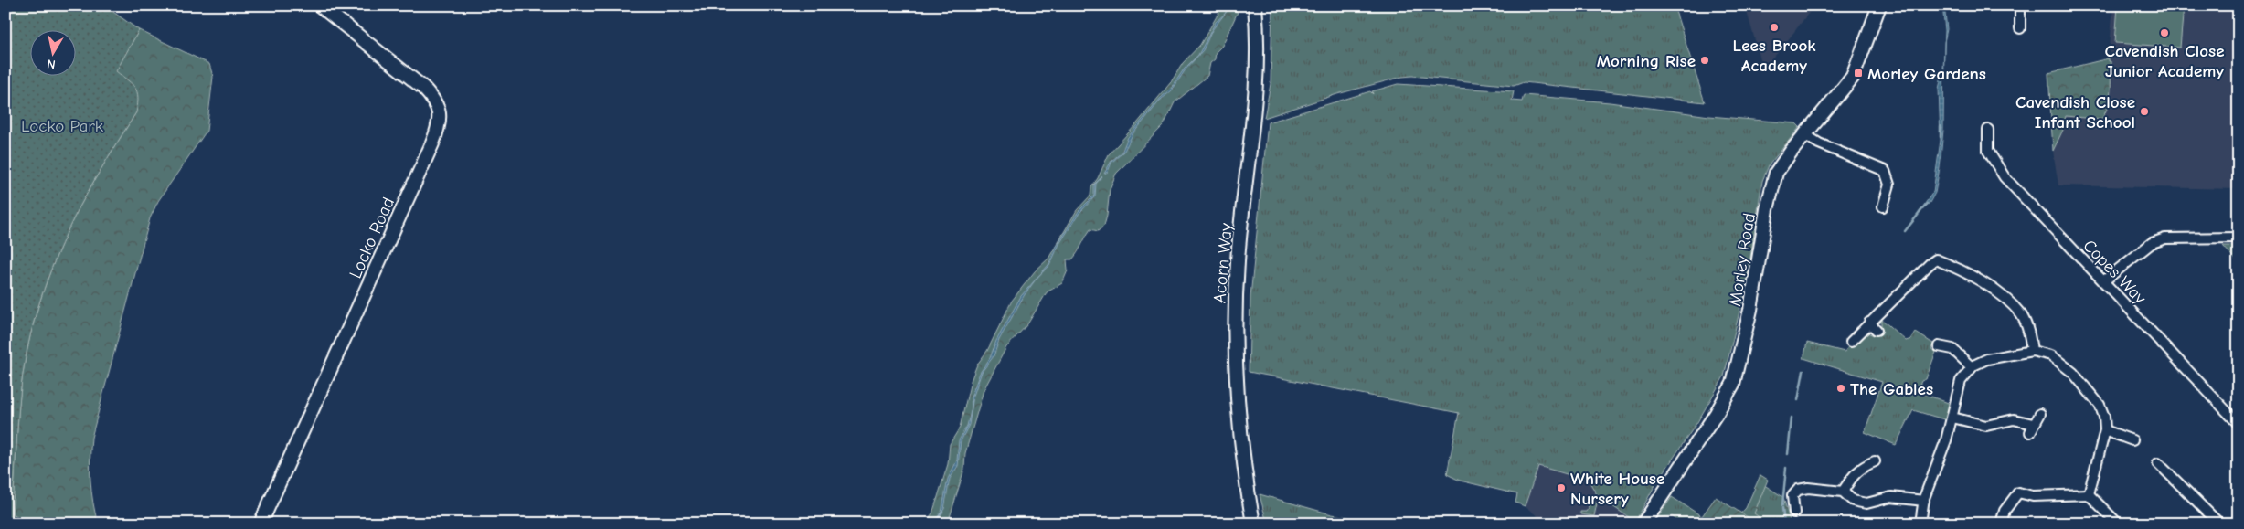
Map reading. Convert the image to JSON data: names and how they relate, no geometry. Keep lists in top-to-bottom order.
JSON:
{
  "streets": {
    "street": [
      "Locko Road",
      "Morley Road",
      "Acorn Way",
      "Copes Way"
    ]
  },
  "parks": ["Locko Park"],
  "places": {
    "other": [
      "Lees Brook Academy",
      "Cavendish Close Junior Academy",
      "Morning Rise",
      "Cavendish Close Infant School",
      "The Gables",
      "White House Nursery"
    ],
    "transit": ["Morley Gardens"]
  },
  "north": "bottom"
}
